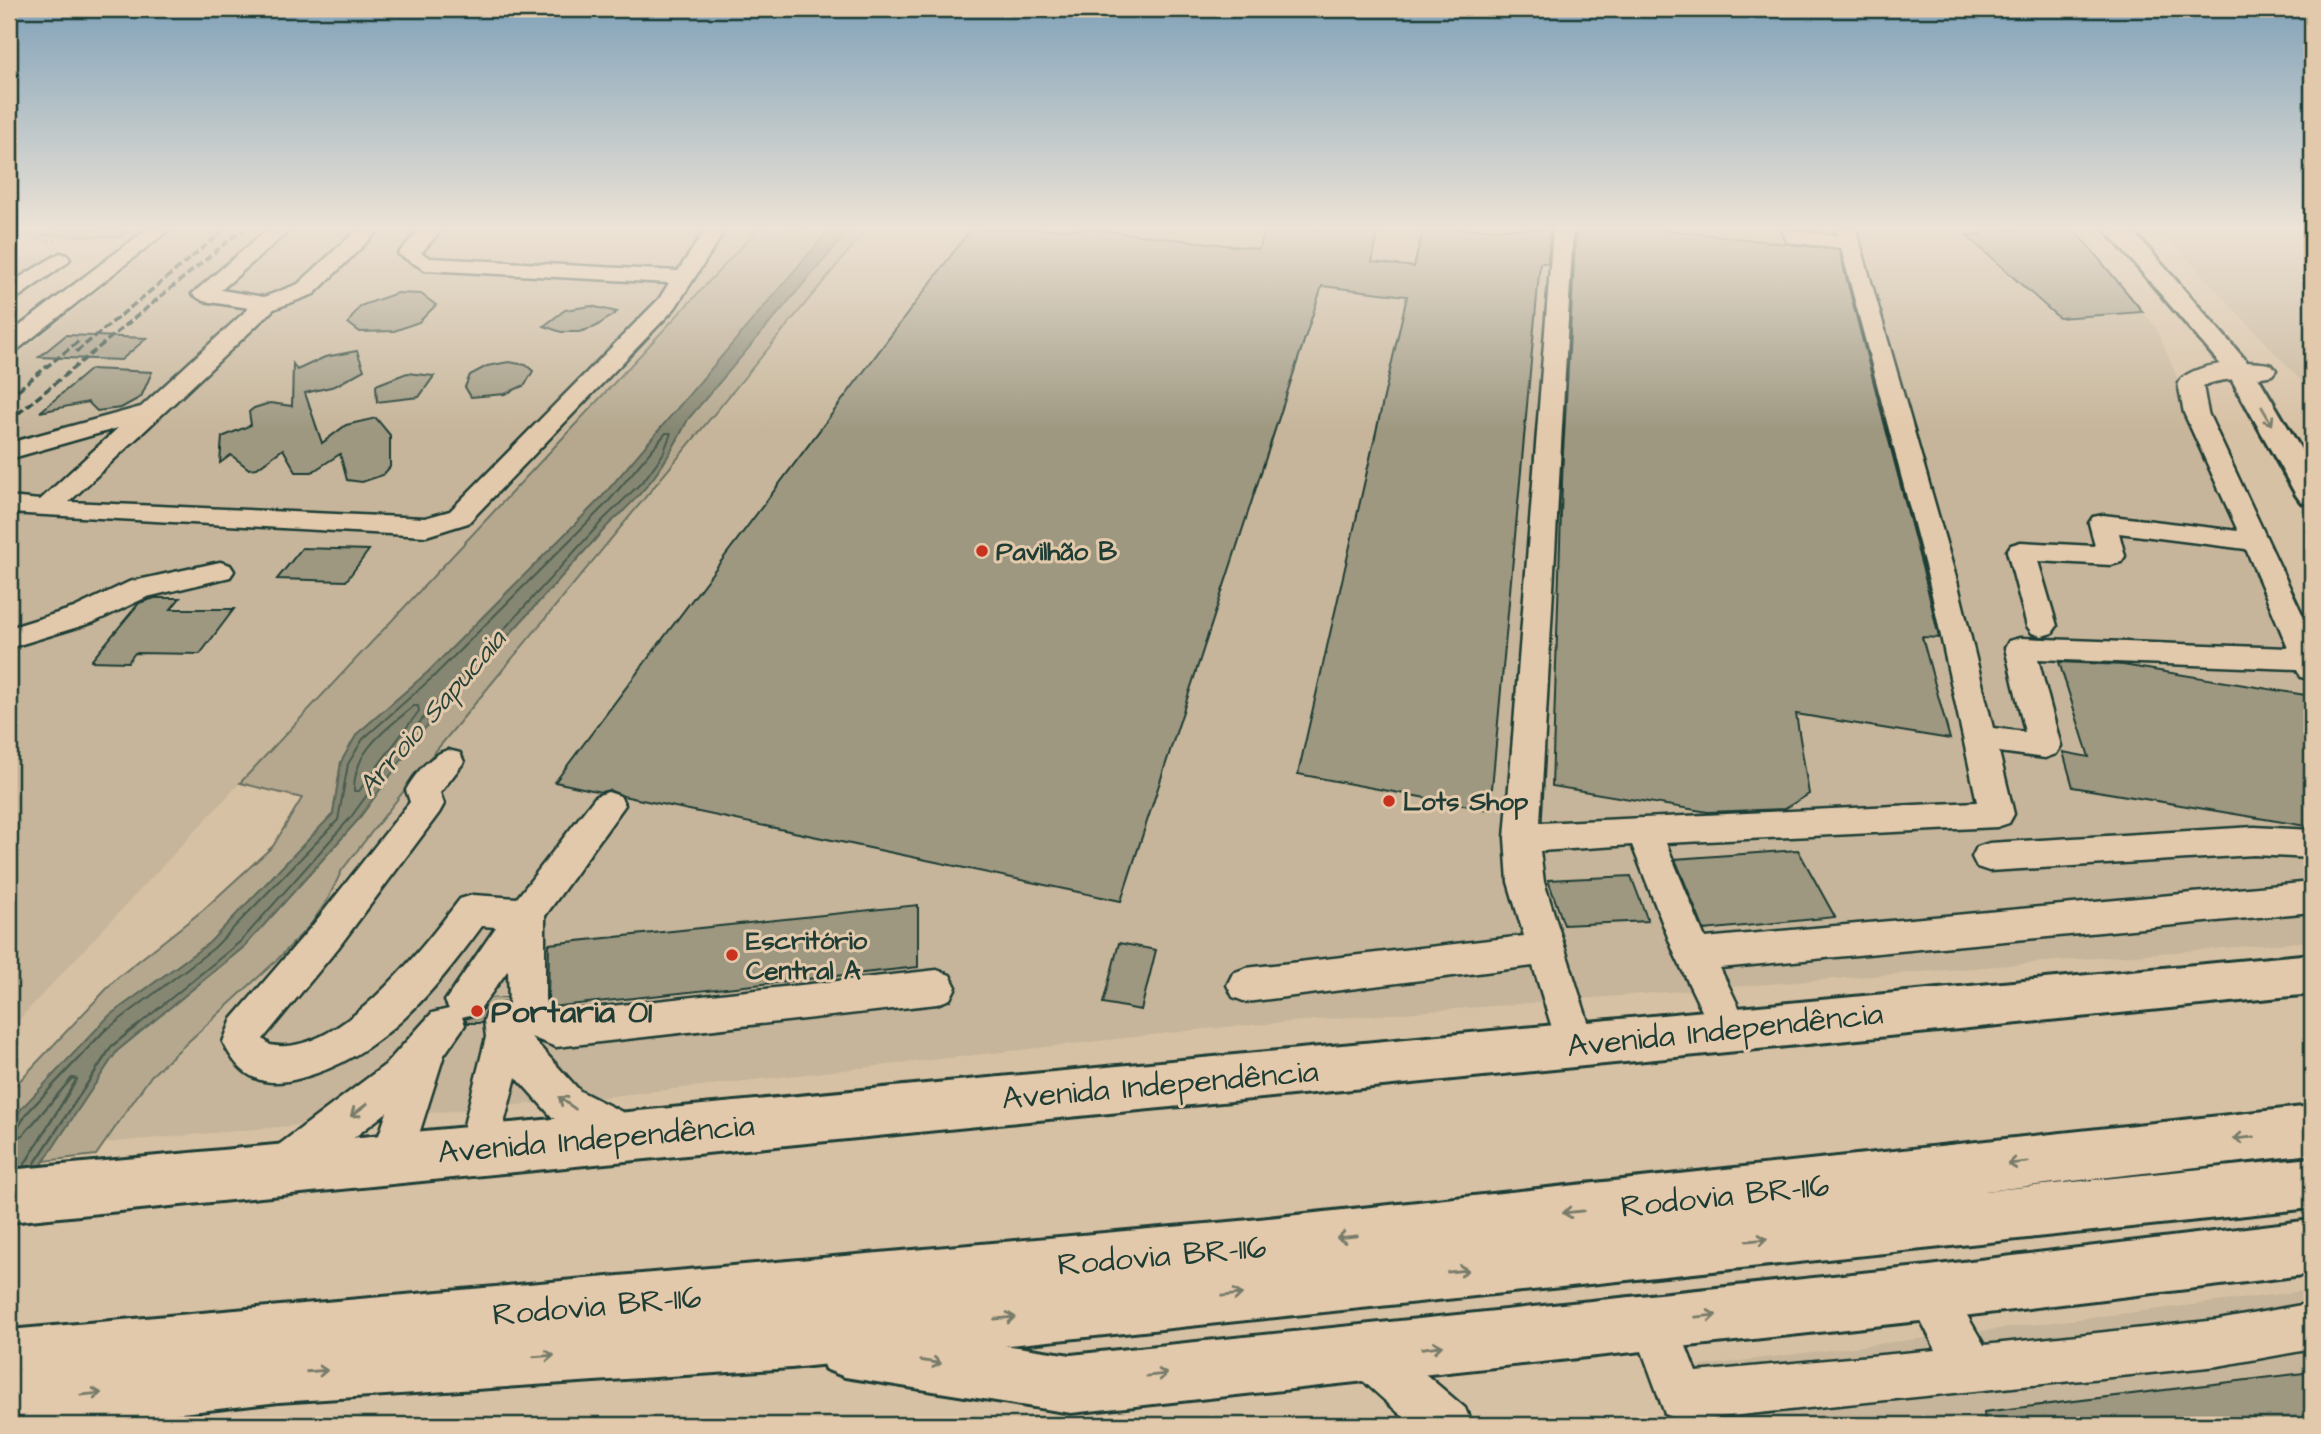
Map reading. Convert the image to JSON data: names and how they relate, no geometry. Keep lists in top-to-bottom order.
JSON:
{
  "streets": {
    "main road": ["Avenida Independência", "Rodovia BR-116"]
  },
  "water": ["Arroio Sapucaia"],
  "places": [
    "Pavilhão B",
    "Lots Shop",
    "Escritório Central A",
    "Portaria 01"
  ]
}
